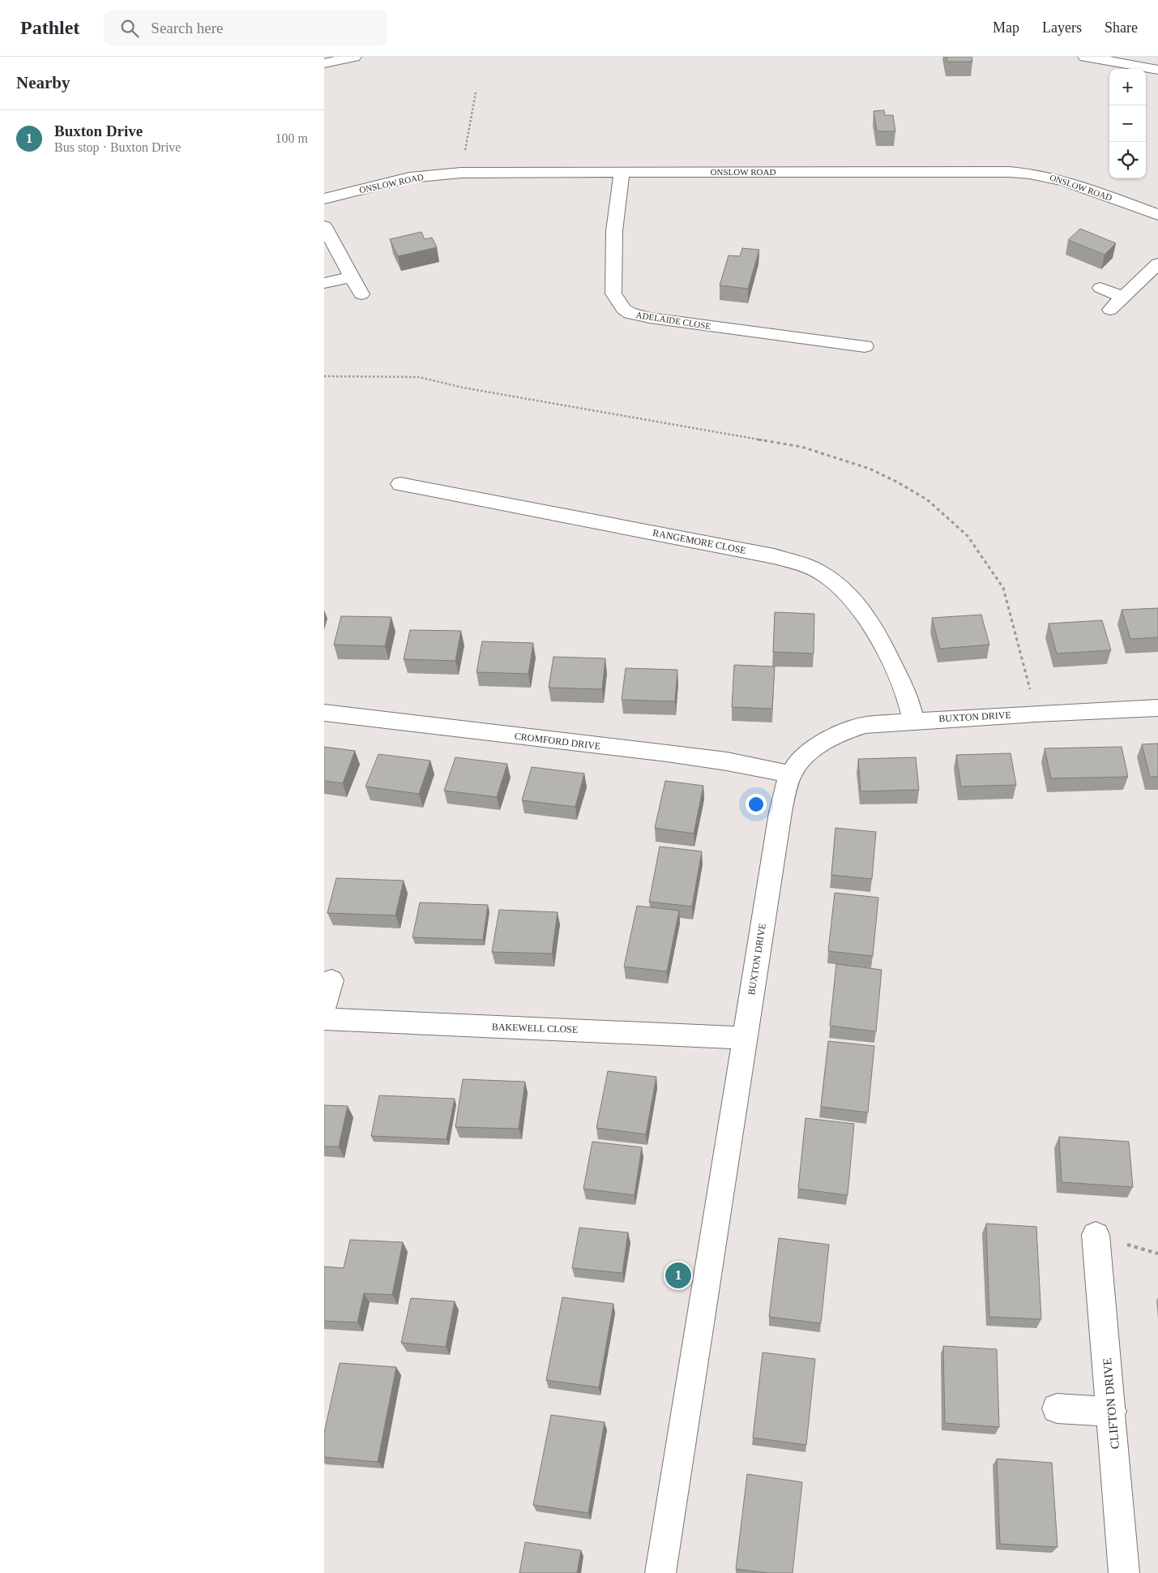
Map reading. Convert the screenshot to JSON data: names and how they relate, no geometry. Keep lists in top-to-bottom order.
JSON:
{
  "streets": {
    "street": [
      "ONSLOW ROAD",
      "ADELAIDE CLOSE",
      "RANGEMORE CLOSE",
      "BUXTON DRIVE",
      "CROMFORD DRIVE",
      "BAKEWELL CLOSE",
      "CLIFTON DRIVE"
    ]
  },
  "crossings": [
    ["ONSLOW ROAD", "ADELAIDE CLOSE"],
    ["RANGEMORE CLOSE", "BUXTON DRIVE"],
    ["BUXTON DRIVE", "CROMFORD DRIVE"],
    ["BUXTON DRIVE", "BAKEWELL CLOSE"]
  ],
  "page": {
    "header": "Pathlet",
    "search": "Search here",
    "nav": ["Map", "Layers", "Share"],
    "heading": "Nearby",
    "map_buttons": ["+", "−"],
    "list": [
      {
        "mark": "1",
        "name": "Buxton Drive",
        "note": "Bus stop · Buxton Drive",
        "value": "100 m"
      }
    ],
    "pins": "1"
  }
}
